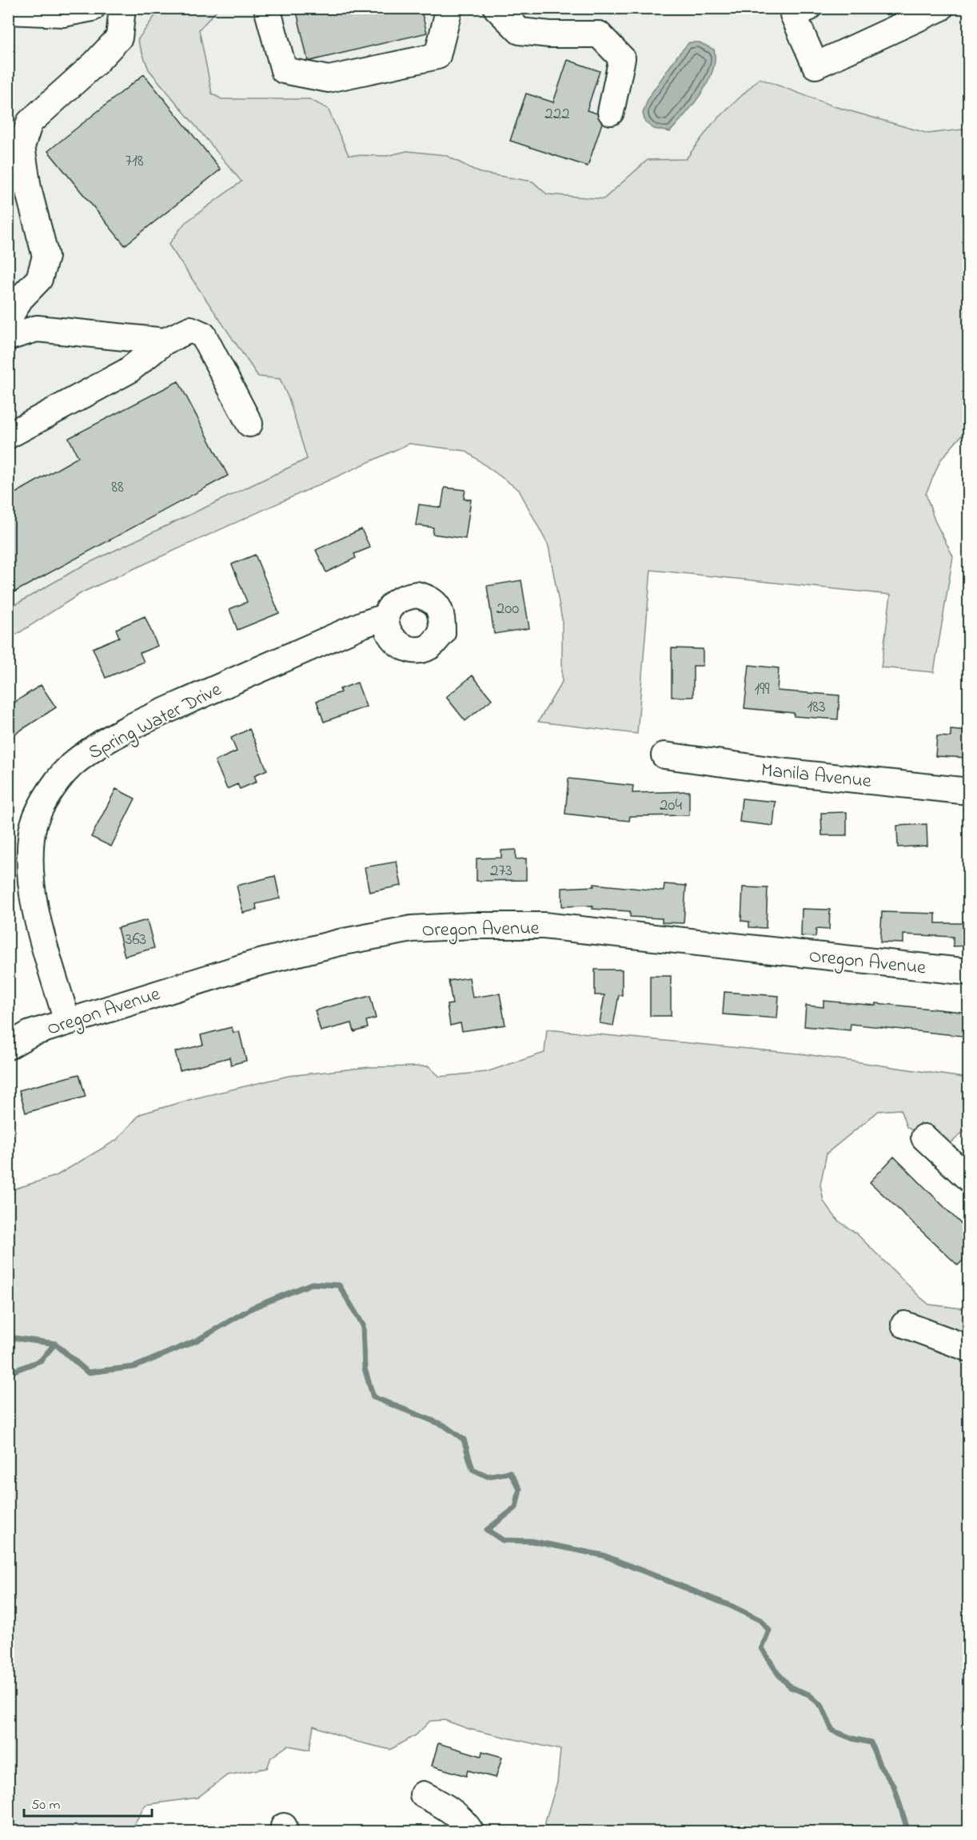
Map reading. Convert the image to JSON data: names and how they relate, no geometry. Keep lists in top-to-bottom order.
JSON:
{
  "streets": {
    "street": ["Spring Water Drive", "Manila Avenue", "Oregon Avenue"]
  },
  "crossings": [
    ["Spring Water Drive", "Oregon Avenue"]
  ],
  "house_numbers": [
    "222",
    "718",
    "88",
    "200",
    "199",
    "183",
    "204",
    "273",
    "363"
  ],
  "scale_bar": "50 m"
}
